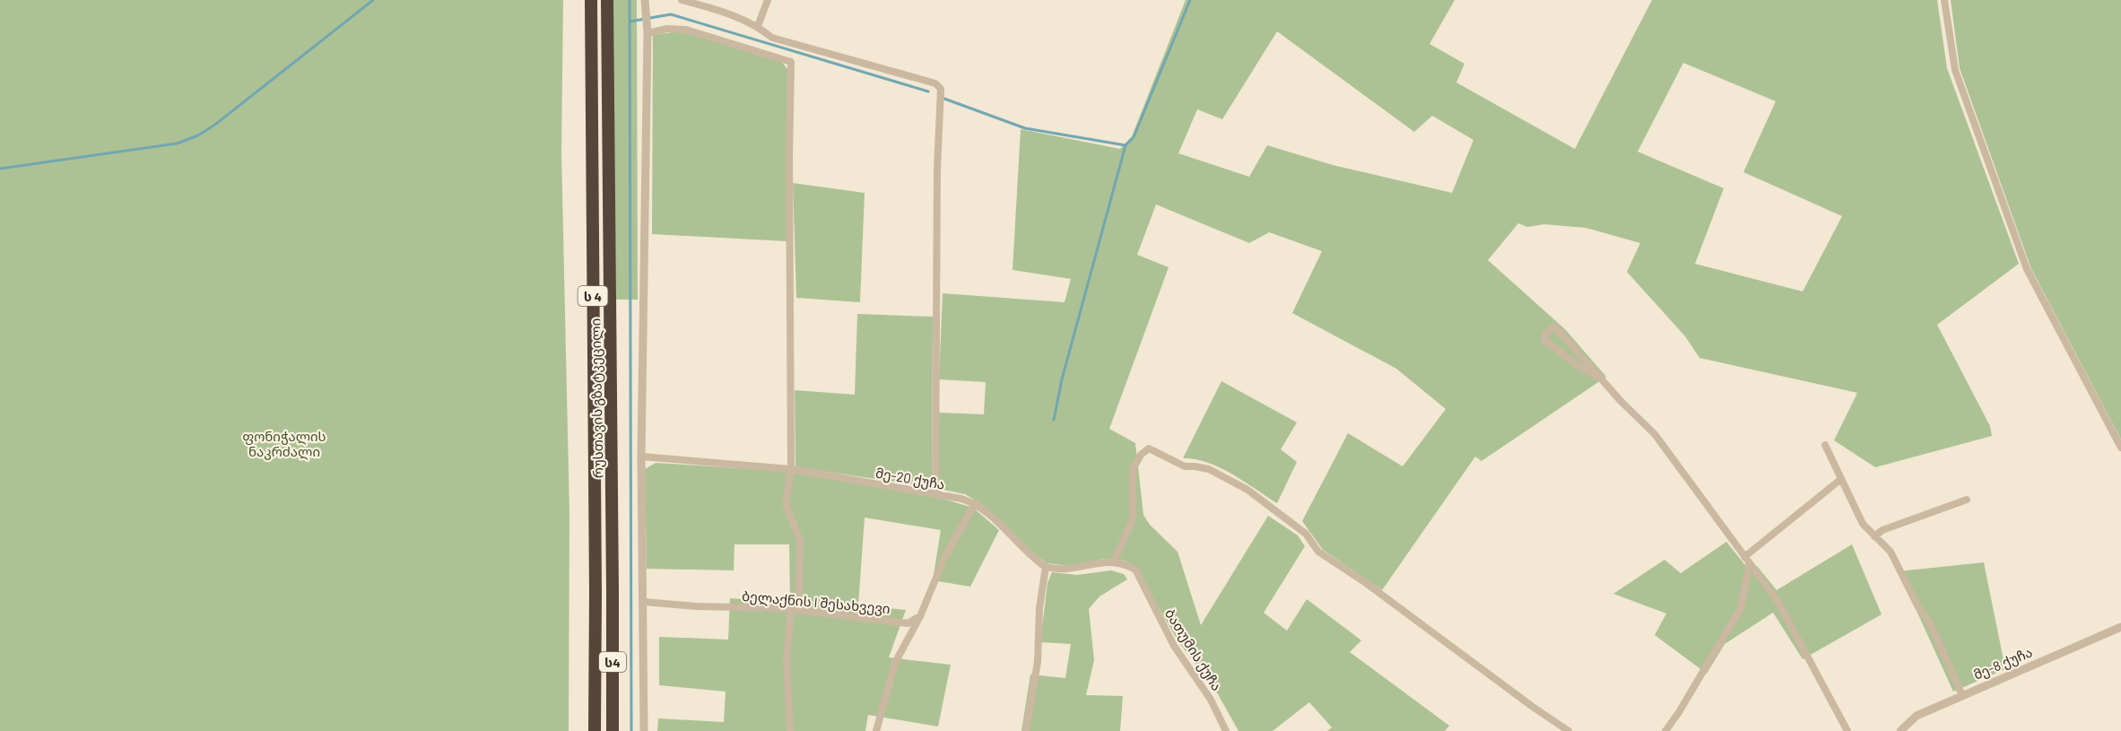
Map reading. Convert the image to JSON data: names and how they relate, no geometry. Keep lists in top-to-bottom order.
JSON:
{
  "streets": {
    "highway": ["ს 4", "რუსთავის გზატკეცილი", "ს4"],
    "street": [
      "მე-20 ქუჩა",
      "ბელაქნის I შესახვევი",
      "ბათუმის ქუჩა",
      "მე-8 ქუჩა"
    ]
  },
  "parks": ["ფონიჭალის ნაკრძალი"]
}
